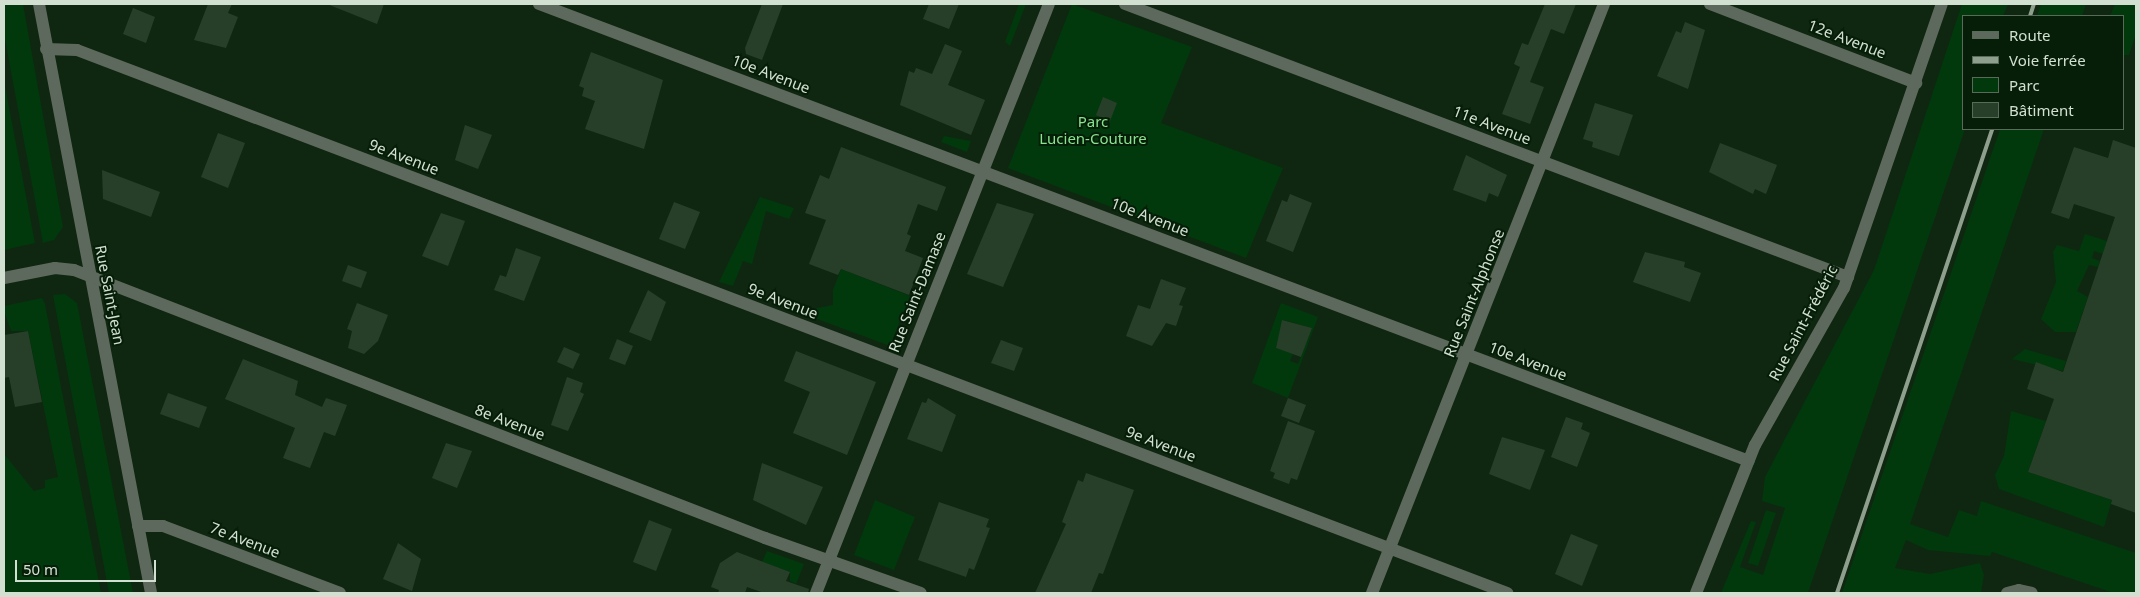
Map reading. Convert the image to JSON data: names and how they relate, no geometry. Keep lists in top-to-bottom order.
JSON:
{
  "streets": {
    "street": [
      "12e Avenue",
      "10e Avenue",
      "11e Avenue",
      "9e Avenue",
      "Rue Saint-Damase",
      "Rue Saint-Alphonse",
      "Rue Saint-Jean",
      "Rue Saint-Frédéric",
      "8e Avenue",
      "7e Avenue"
    ]
  },
  "crossings": [
    ["12e Avenue", "Rue Saint-Frédéric"],
    ["10e Avenue", "Rue Saint-Damase"],
    ["10e Avenue", "Rue Saint-Alphonse"],
    ["10e Avenue", "Rue Saint-Frédéric"],
    ["11e Avenue", "Rue Saint-Alphonse"],
    ["11e Avenue", "Rue Saint-Frédéric"],
    ["9e Avenue", "Rue Saint-Damase"],
    ["9e Avenue", "Rue Saint-Alphonse"],
    ["9e Avenue", "Rue Saint-Jean"],
    ["Rue Saint-Damase", "8e Avenue"],
    ["Rue Saint-Jean", "8e Avenue"],
    ["Rue Saint-Jean", "7e Avenue"]
  ],
  "parks": ["Parc Lucien-Couture"],
  "legend": [
    "Route",
    "Voie ferrée",
    "Parc",
    "Bâtiment"
  ],
  "scale_bar": "50 m"
}
